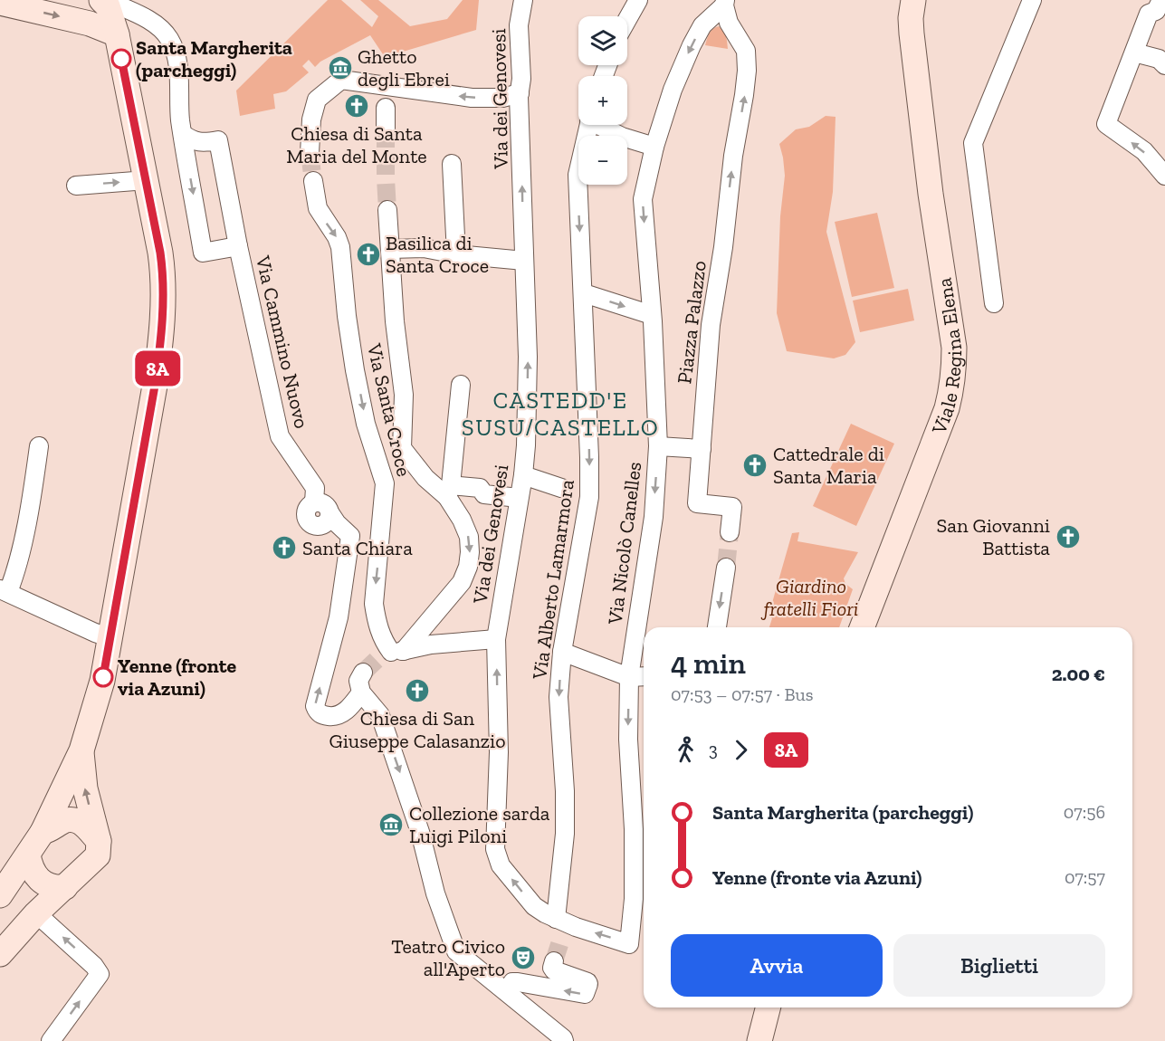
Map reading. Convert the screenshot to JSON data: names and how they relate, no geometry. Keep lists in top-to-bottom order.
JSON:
{
  "streets": {
    "street": [
      "Via dei Genovesi",
      "Piazza Palazzo",
      "Via Cammino Nuovo",
      "Viale Regina Elena",
      "Via Santa Croce",
      "Via Nicolò Canelles",
      "Via Alberto Lamarmora"
    ]
  },
  "crossings": [
    ["Via dei Genovesi", "Via Nicolò Canelles"],
    ["Via dei Genovesi", "Via Alberto Lamarmora"],
    ["Piazza Palazzo", "Via Nicolò Canelles"]
  ],
  "one_way": ["Piazza Palazzo", "Via Nicolò Canelles"],
  "districts": ["CASTEDD'E SUSU/CASTELLO"],
  "parks": ["Giardino fratelli Fiori"],
  "places": {
    "other": ["Santa Margherita (parcheggi)", "Yenne (fronte via Azuni)"],
    "museum": ["Ghetto degli Ebrei", "Collezione sarda Luigi Piloni"],
    "church": [
      "Chiesa di Santa Maria del Monte",
      "Basilica di Santa Croce",
      "Cattedrale di Santa Maria",
      "San Giovanni Battista",
      "Santa Chiara",
      "Chiesa di San Giuseppe Calasanzio"
    ],
    "theatre": ["Teatro Civico all'Aperto"]
  },
  "lines": ["bus line 8A"],
  "page": {
    "on_map": "8A",
    "map_buttons": ["+", "−"],
    "heading": ["4 min", "07:53 – 07:57 · Bus", "2.00 €"],
    "legs": ["3", "8A"],
    "list": [
      {
        "name": "Santa Margherita (parcheggi)",
        "value": "07:56"
      },
      {
        "name": "Yenne (fronte via Azuni)",
        "value": "07:57"
      }
    ],
    "buttons": ["Avvia", "Biglietti"]
  }
}
